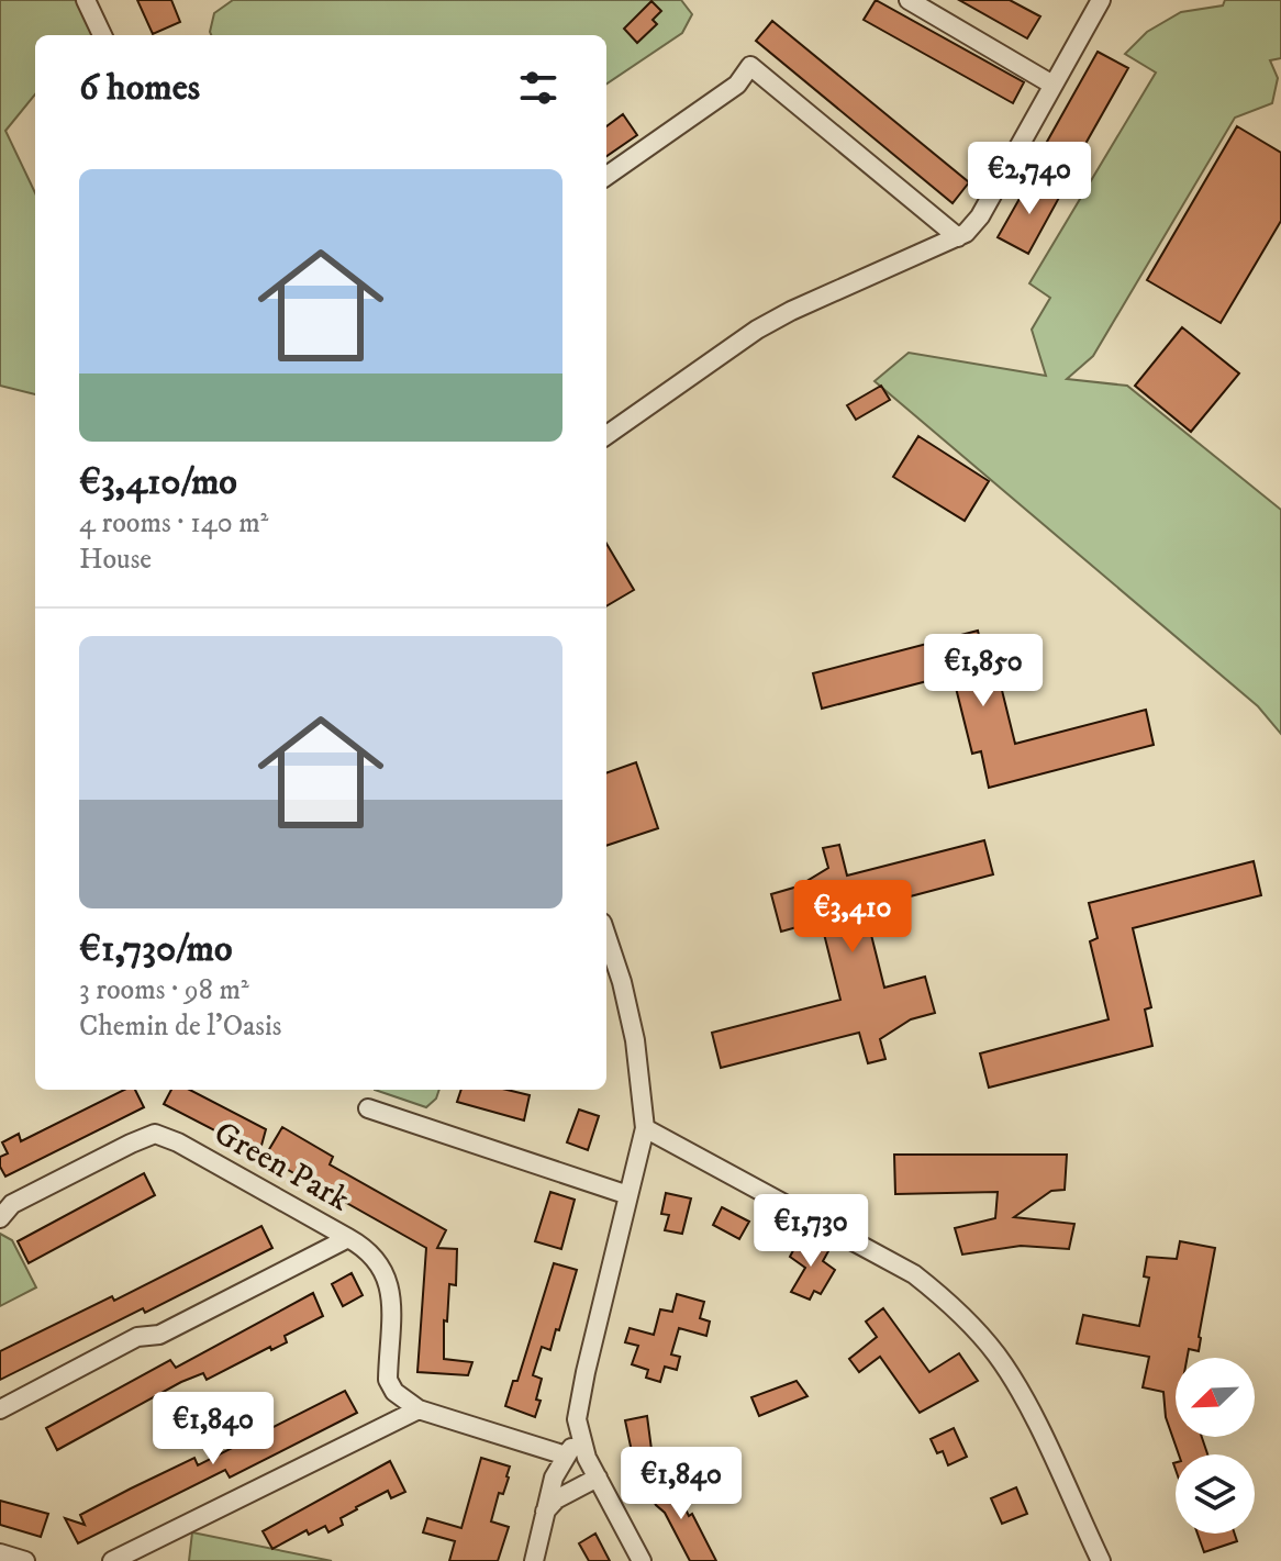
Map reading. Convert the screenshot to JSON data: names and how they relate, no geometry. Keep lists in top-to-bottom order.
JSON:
{
  "streets": {
    "street": ["Green Park"]
  },
  "north": "bottom left",
  "page": {
    "heading": "6 homes",
    "list": [
      {
        "name": "€3,410/mo",
        "note": "4 rooms · 140 m² · House"
      },
      {
        "name": "€1,730/mo",
        "note": "3 rooms · 98 m² · Chemin de l'Oasis"
      }
    ],
    "price": [
      "€2,740",
      "€1,850",
      "€3,410",
      "€1,730",
      "€1,840",
      "€1,840"
    ]
  }
}
